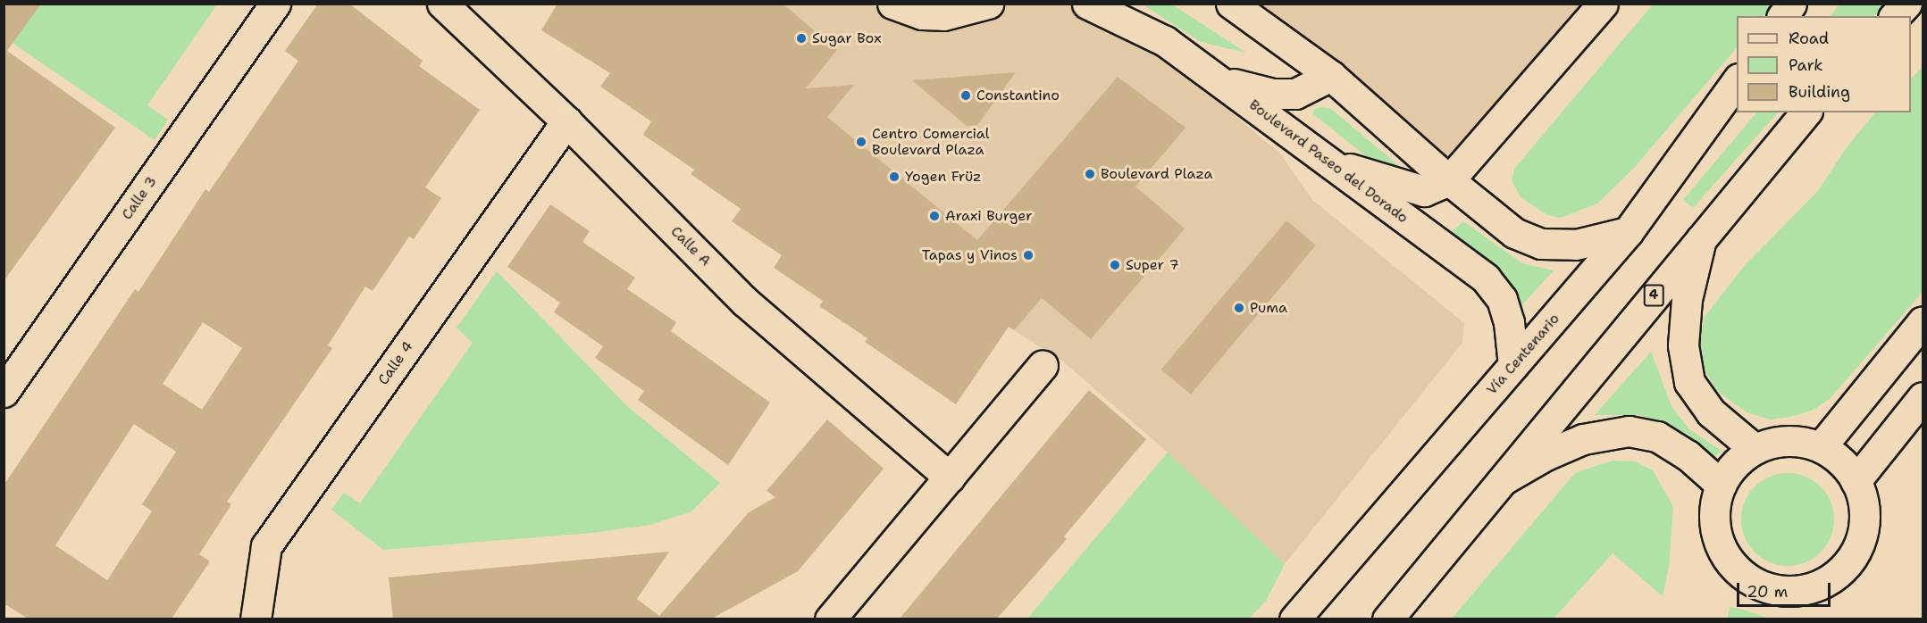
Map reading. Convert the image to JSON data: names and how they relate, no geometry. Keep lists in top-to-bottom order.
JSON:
{
  "streets": {
    "main road": [
      "Boulevard Paseo del Dorado",
      "Calle 3",
      "Calle A",
      "4",
      "Vía Centenario",
      "Calle 4"
    ]
  },
  "crossings": [
    ["Boulevard Paseo del Dorado", "Vía Centenario"],
    ["Calle A", "Calle 4"]
  ],
  "places": [
    "Sugar Box",
    "Constantino",
    "Centro Comercial Boulevard Plaza",
    "Boulevard Plaza",
    "Yogen Früz",
    "Araxi Burger",
    "Tapas y Vinos",
    "Super 7",
    "Puma"
  ],
  "legend": ["Road", "Park", "Building"],
  "scale_bar": "20 m"
}
